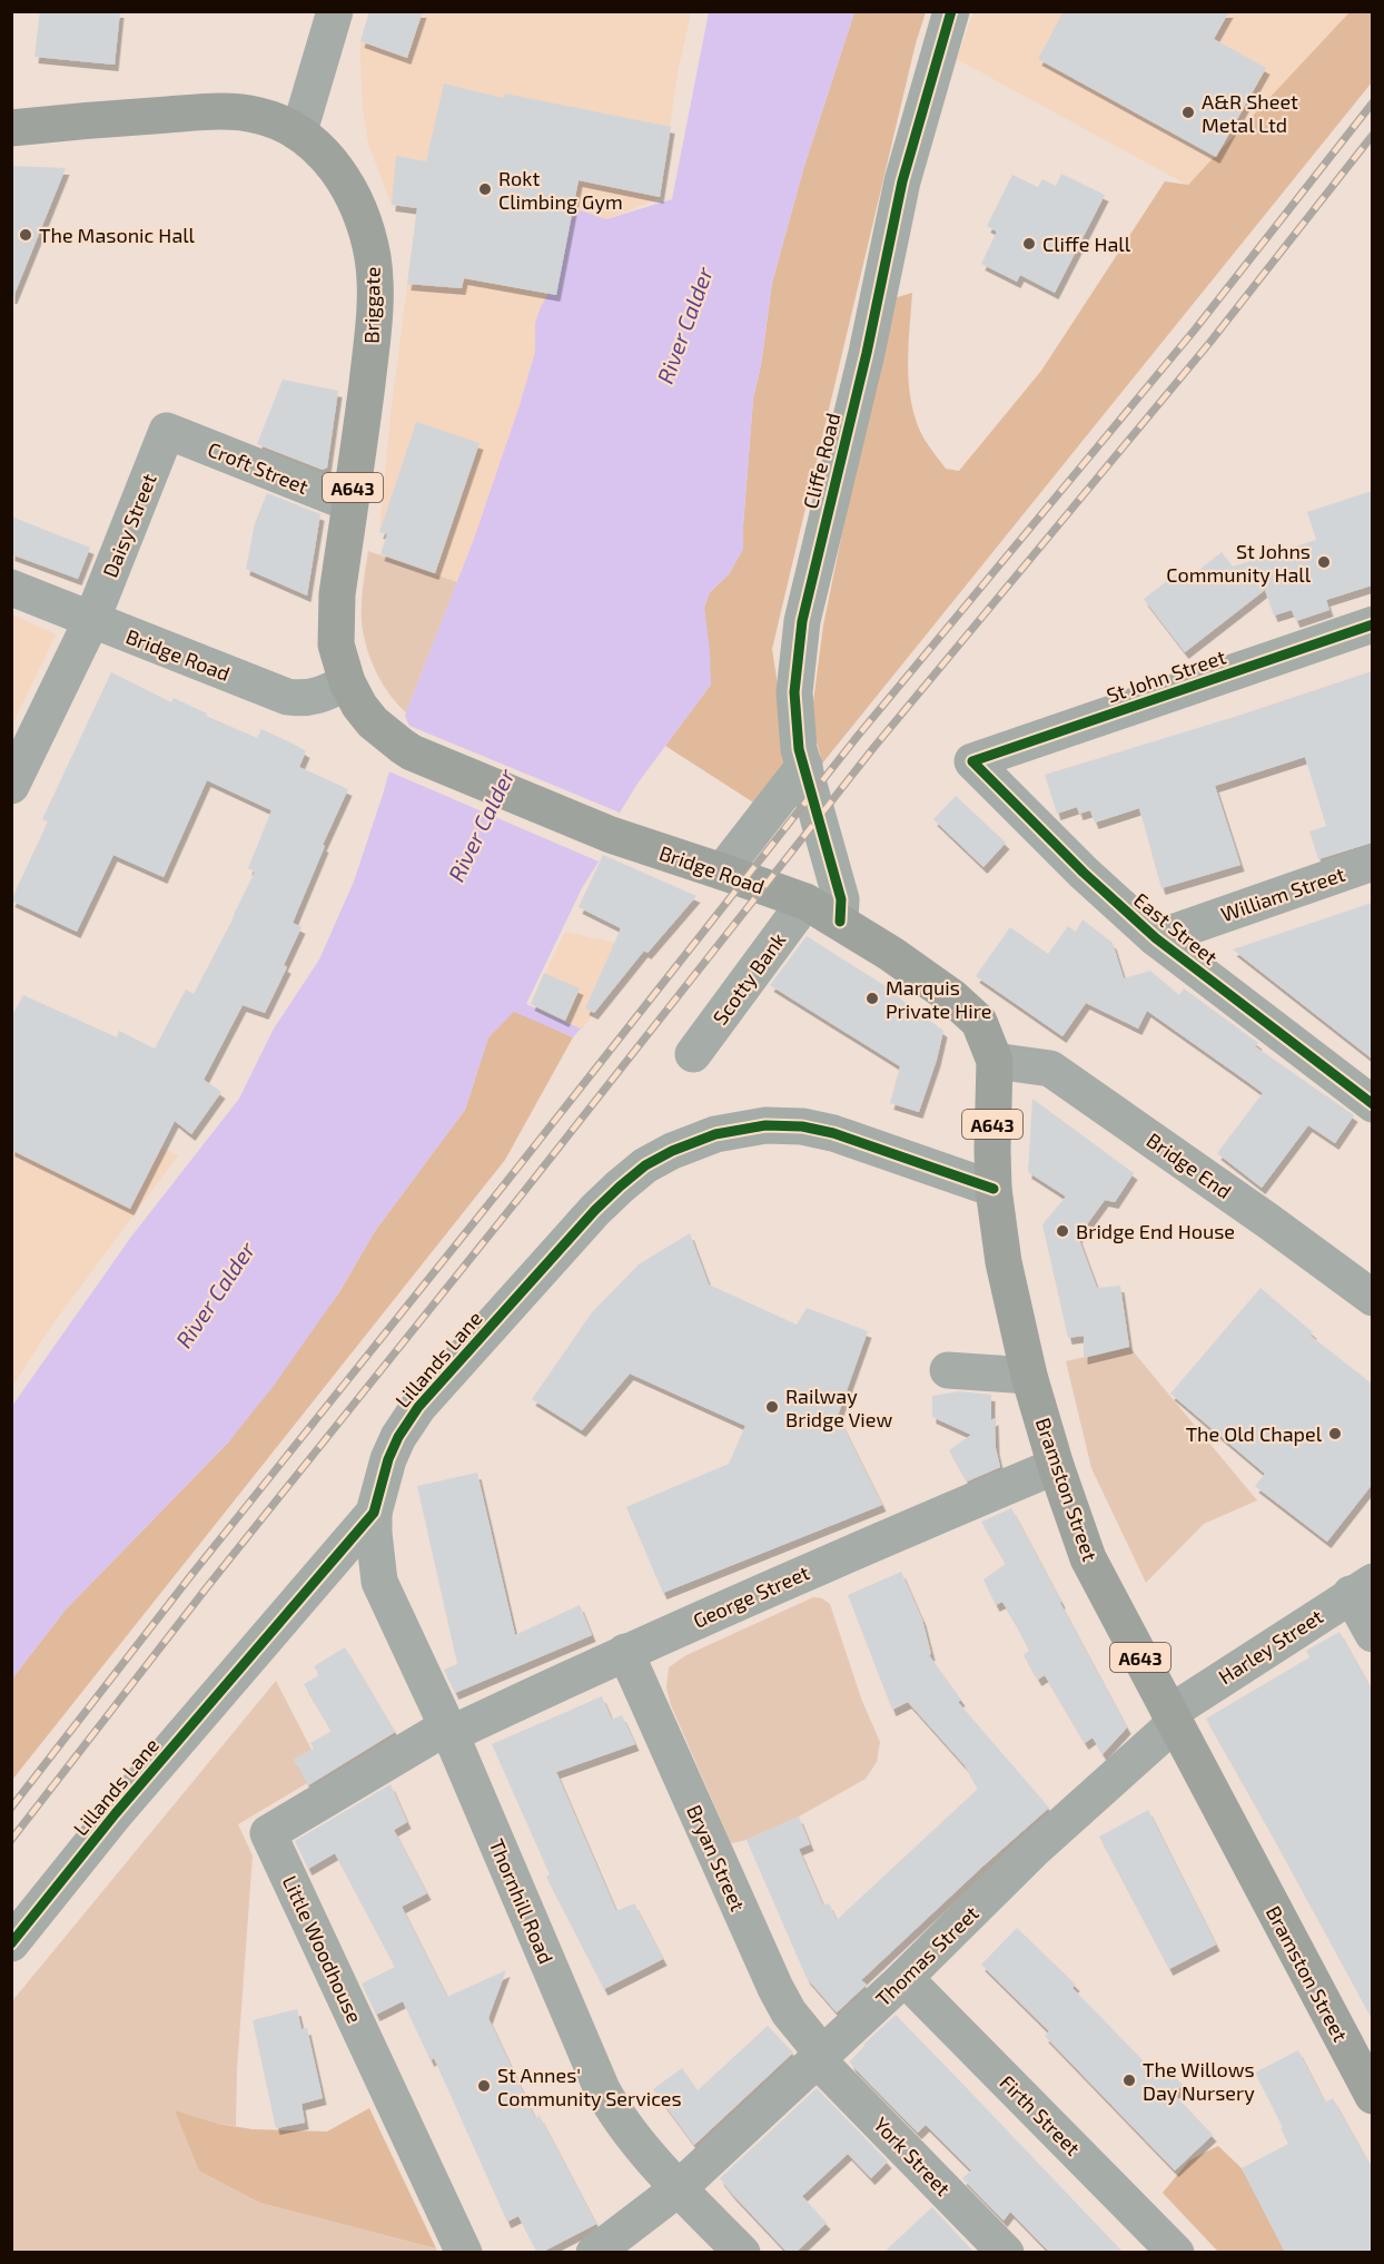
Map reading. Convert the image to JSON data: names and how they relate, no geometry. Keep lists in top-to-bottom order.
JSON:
{
  "streets": {
    "main road": [
      "Briggate",
      "A643",
      "Bridge Road",
      "Bramston Street"
    ],
    "street": [
      "Cliffe Road",
      "Croft Street",
      "Daisy Street",
      "St John Street",
      "William Street",
      "East Street",
      "Scotty Bank",
      "Bridge End",
      "Lillands Lane",
      "George Street",
      "Harley Street",
      "Bryan Street",
      "Thornhill Road",
      "Little Woodhouse",
      "Thomas Street",
      "Firth Street",
      "York Street"
    ]
  },
  "crossings": [
    ["Briggate", "Croft Street"],
    ["Briggate", "Bridge Road"],
    ["Cliffe Road", "Bridge Road"],
    ["Croft Street", "Daisy Street"],
    ["Daisy Street", "Bridge Road"],
    ["Bridge Road", "Scotty Bank"],
    ["Bridge Road", "Bridge End"],
    ["Bridge Road", "Bramston Street"],
    ["St John Street", "East Street"],
    ["William Street", "East Street"],
    ["Bridge End", "Bramston Street"],
    ["Lillands Lane", "Bramston Street"],
    ["Lillands Lane", "Thornhill Road"],
    ["Bramston Street", "George Street"],
    ["Bramston Street", "Harley Street"],
    ["Bramston Street", "Thomas Street"],
    ["George Street", "Bryan Street"],
    ["George Street", "Thornhill Road"],
    ["George Street", "Little Woodhouse"],
    ["Harley Street", "Thomas Street"],
    ["Bryan Street", "Thomas Street"],
    ["Bryan Street", "York Street"],
    ["Thornhill Road", "Little Woodhouse"],
    ["Thornhill Road", "Thomas Street"],
    ["Thomas Street", "Firth Street"],
    ["Thomas Street", "York Street"]
  ],
  "water": ["River Calder"],
  "places": [
    "A&R Sheet Metal Ltd",
    "Rokt Climbing Gym",
    "The Masonic Hall",
    "Cliffe Hall",
    "St Johns Community Hall",
    "Marquis Private Hire",
    "Bridge End House",
    "Railway Bridge View",
    "The Old Chapel",
    "The Willows Day Nursery",
    "St Annes' Community Services"
  ]
}
